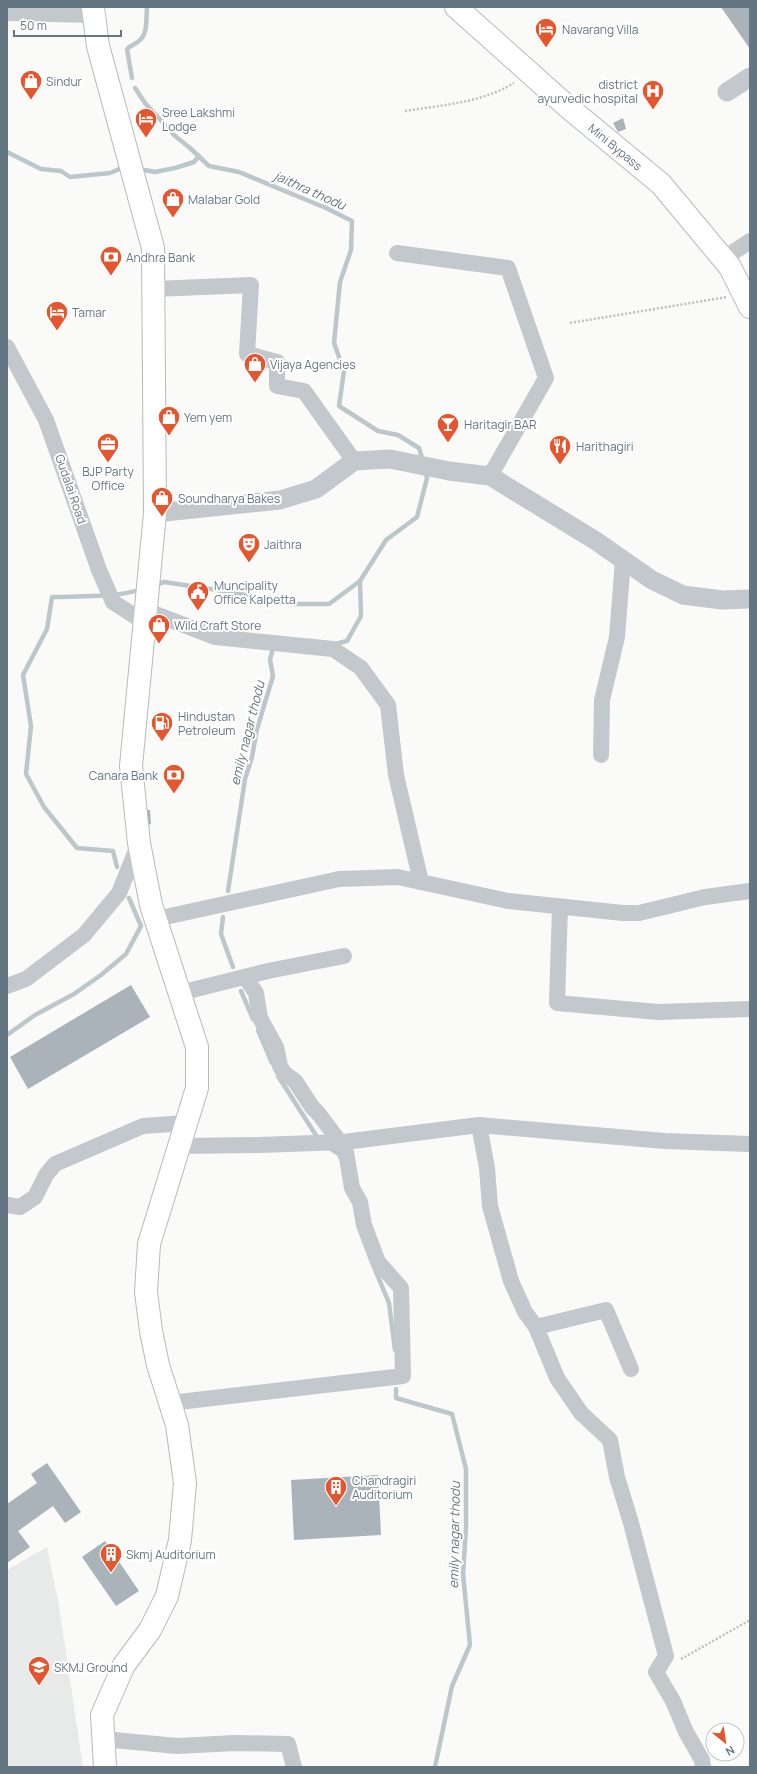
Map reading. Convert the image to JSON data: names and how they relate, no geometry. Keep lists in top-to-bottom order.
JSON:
{
  "streets": {
    "main road": ["Mini Bypass"],
    "street": ["Gudalai Road"]
  },
  "water": ["jaithra thodu", "emily nagar thodu"],
  "places": {
    "hotel": ["Navarang Villa", "Sree Lakshmi Lodge", "Tamar"],
    "shop": [
      "Sindur",
      "Malabar Gold",
      "Vijaya Agencies",
      "Yem yem",
      "Soundharya Bakes",
      "Wild Craft Store"
    ],
    "hospital": ["district ayurvedic hospital"],
    "bank": ["Andhra Bank", "Canara Bank"],
    "bar": ["Haritagir BAR"],
    "office": ["BJP Party Office"],
    "restaurant": ["Harithagiri"],
    "theatre": ["Jaithra"],
    "public building": ["Muncipality Office Kalpetta"],
    "fuel station": ["Hindustan Petroleum"],
    "building": ["Chandragiri Auditorium", "Skmj Auditorium"],
    "school or university": ["SKMJ Ground"]
  },
  "scale_bar": "50 m",
  "north": "bottom right"
}
